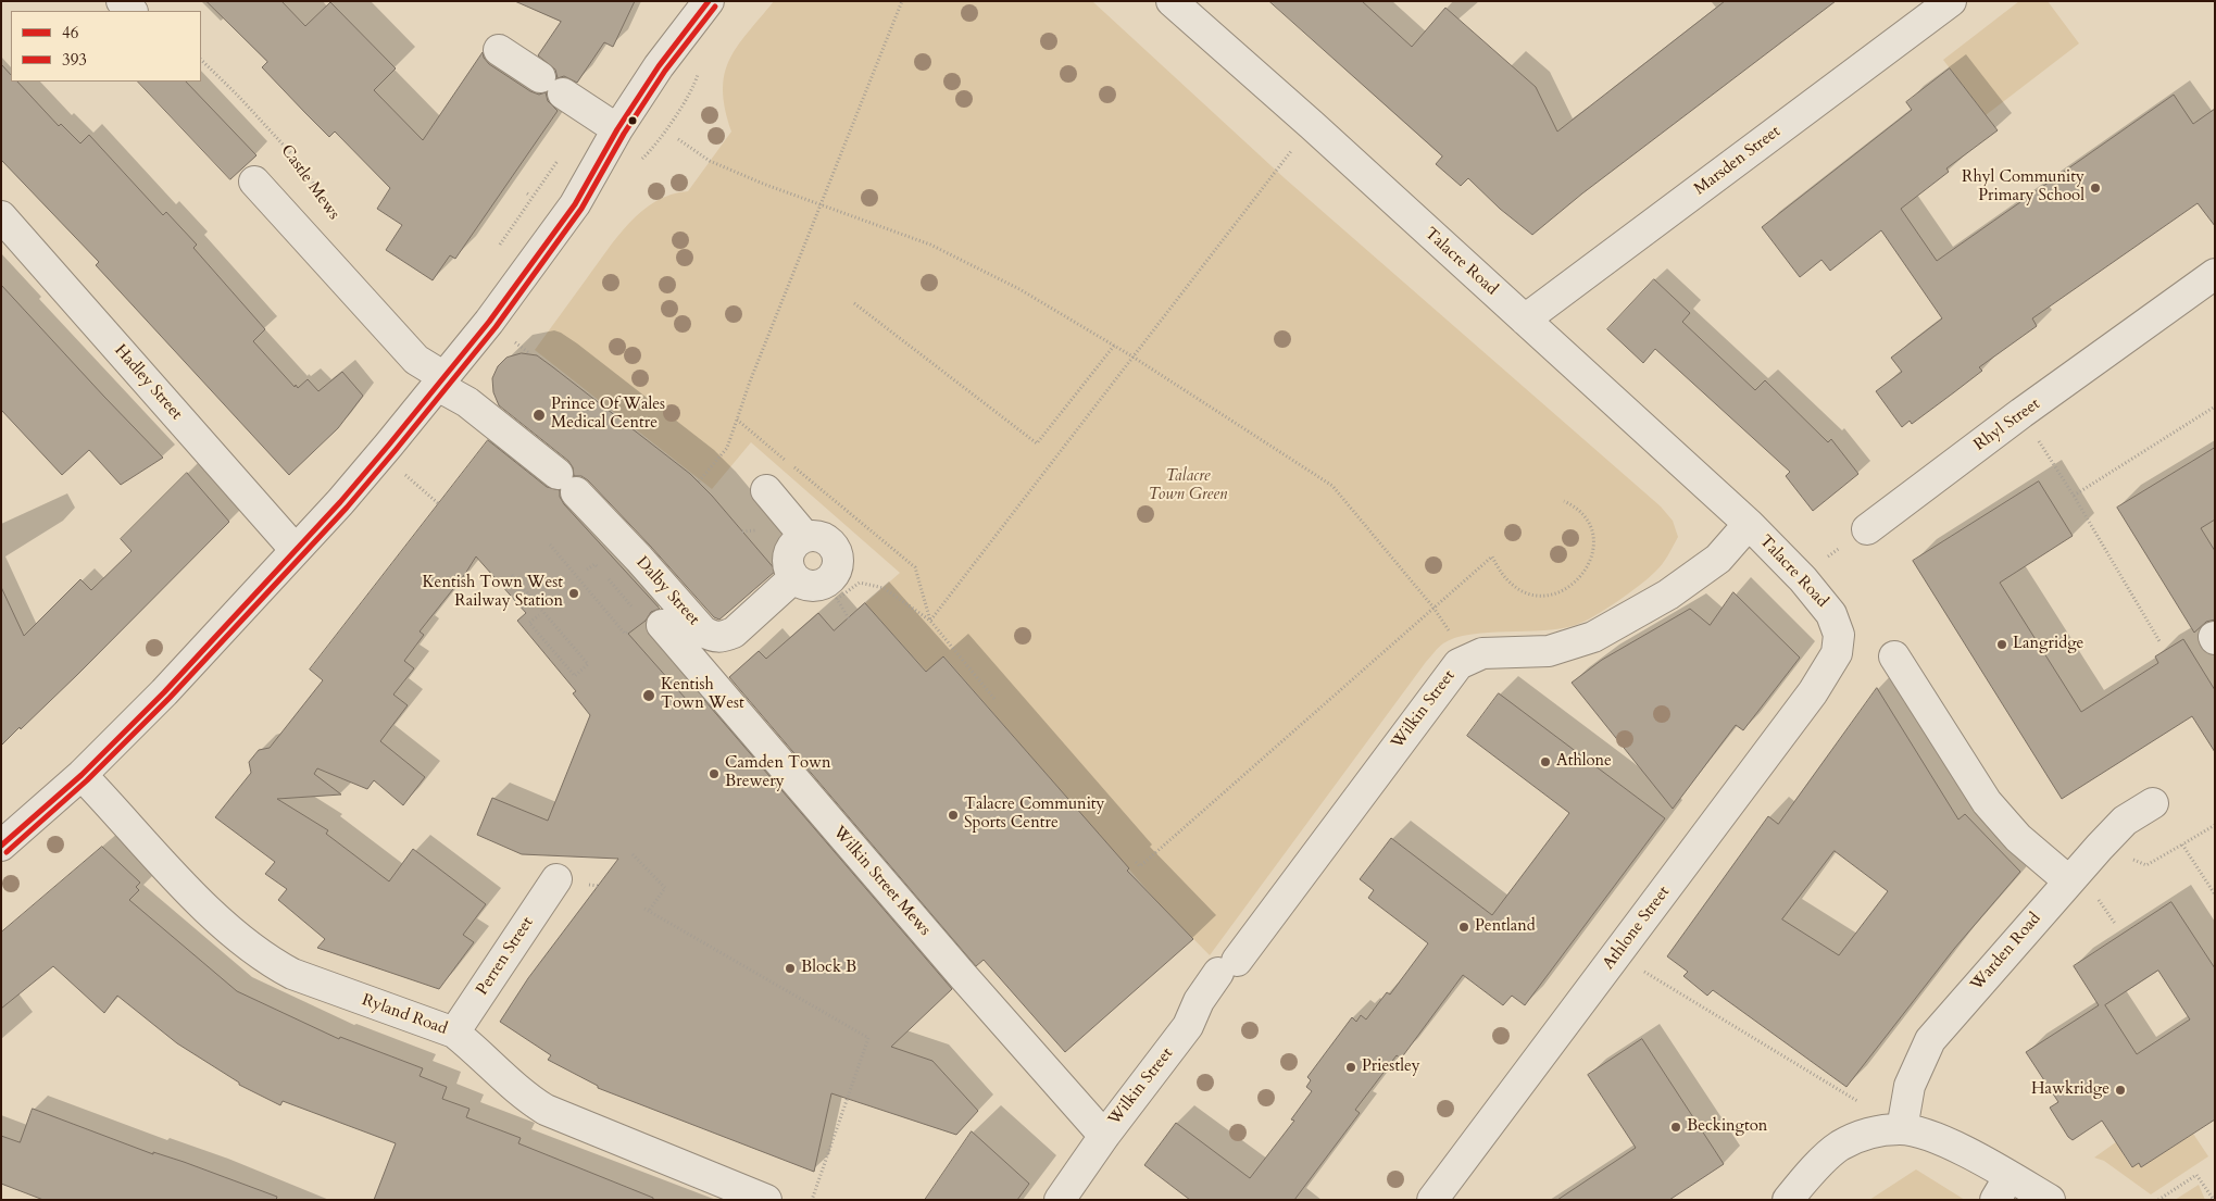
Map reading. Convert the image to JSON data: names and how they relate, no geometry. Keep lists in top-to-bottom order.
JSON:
{
  "streets": {
    "street": [
      "Marsden Street",
      "Talacre Road",
      "Hadley Street",
      "Rhyl Street",
      "Dalby Street",
      "Wilkin Street",
      "Wilkin Street Mews",
      "Athlone Street",
      "Warden Road",
      "Perren Street",
      "Ryland Road"
    ],
    "path": ["Castle Mews"]
  },
  "crossings": [
    ["Marsden Street", "Talacre Road"],
    ["Talacre Road", "Wilkin Street"],
    ["Talacre Road", "Athlone Street"],
    ["Wilkin Street", "Wilkin Street Mews"],
    ["Perren Street", "Ryland Road"]
  ],
  "parks": ["Talacre Town Green"],
  "places": [
    "Rhyl Community Primary School",
    "Prince Of Wales Medical Centre",
    "Kentish Town West Railway Station",
    "Langridge",
    "Kentish Town West",
    "Athlone",
    "Camden Town Brewery",
    "Talacre Community Sports Centre",
    "Pentland",
    "Block B",
    "Priestley",
    "Hawkridge",
    "Beckington"
  ],
  "lines": ["transit line 46", "transit line 393"],
  "legend": ["46", "393"]
}
